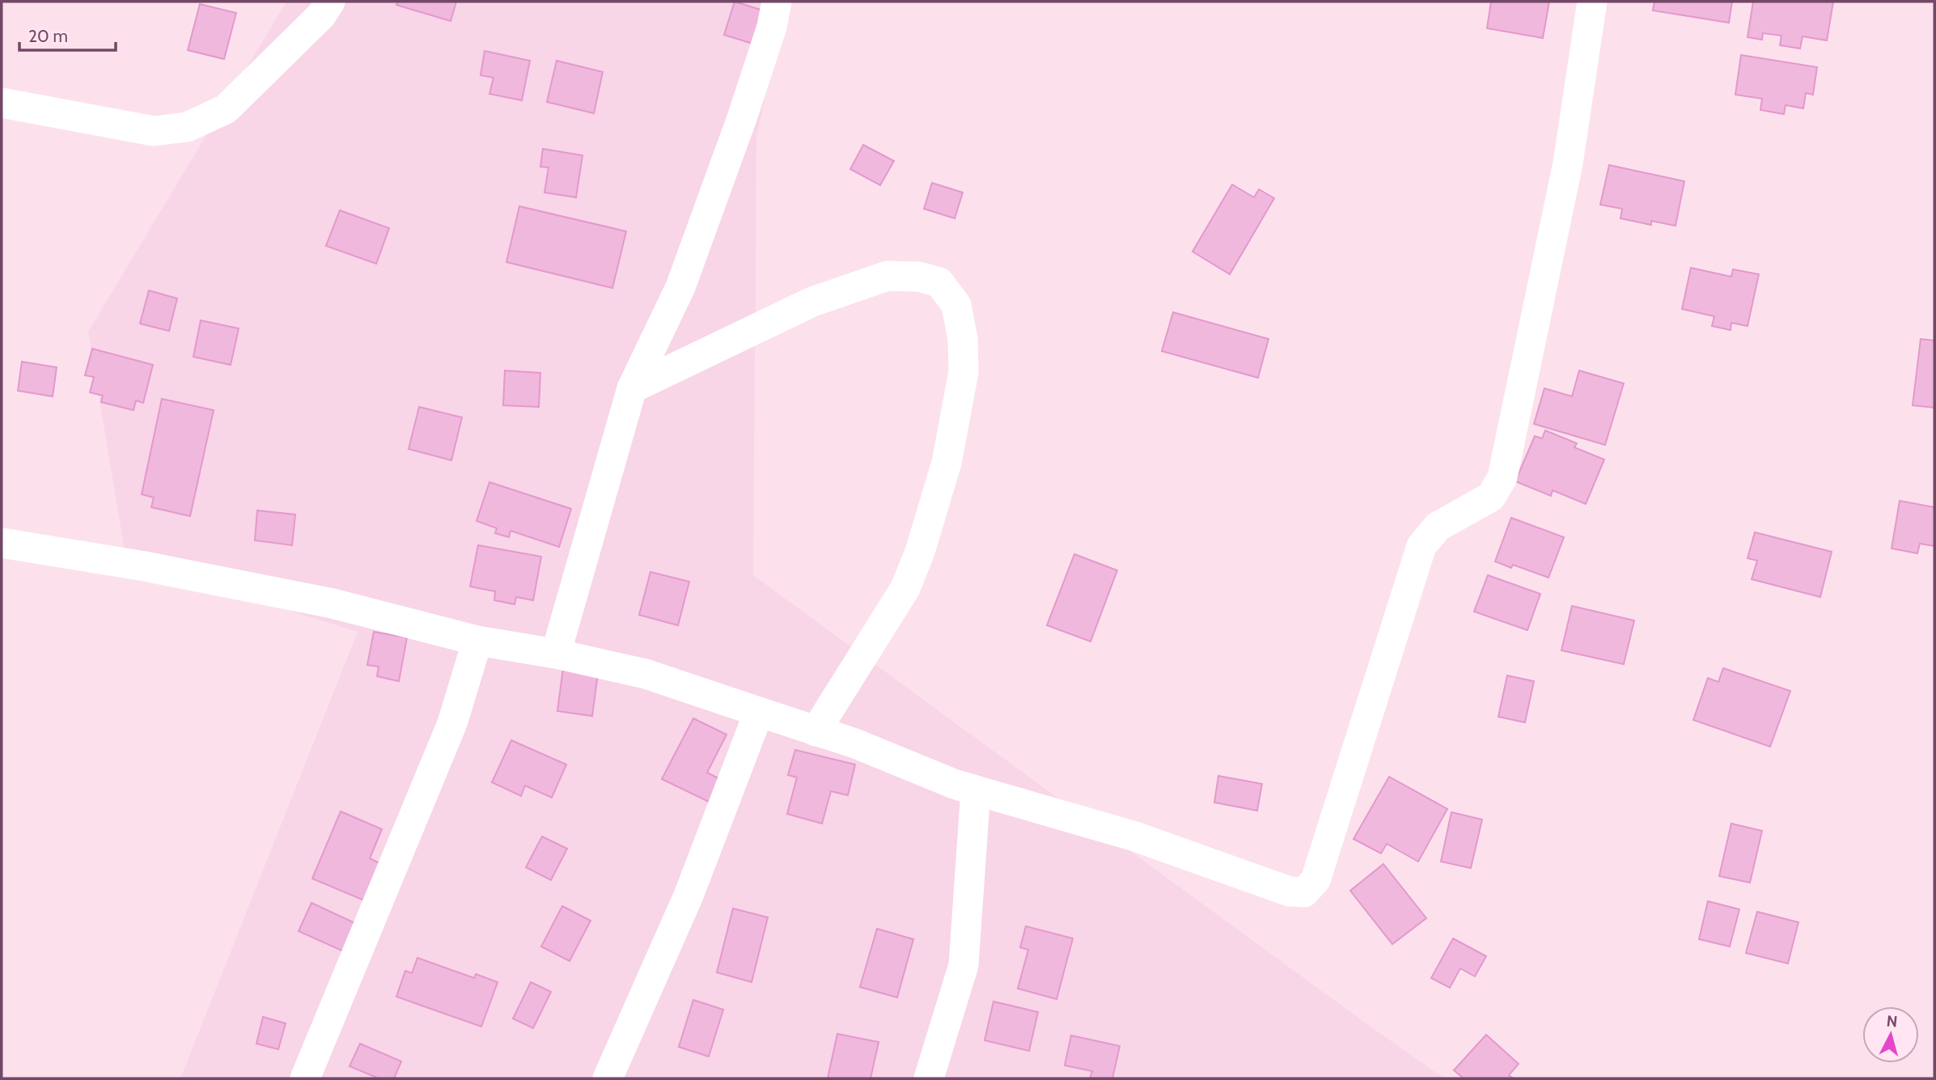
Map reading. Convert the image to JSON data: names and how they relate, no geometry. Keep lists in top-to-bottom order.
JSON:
{
  "scale_bar": "20 m",
  "north": "top"
}
